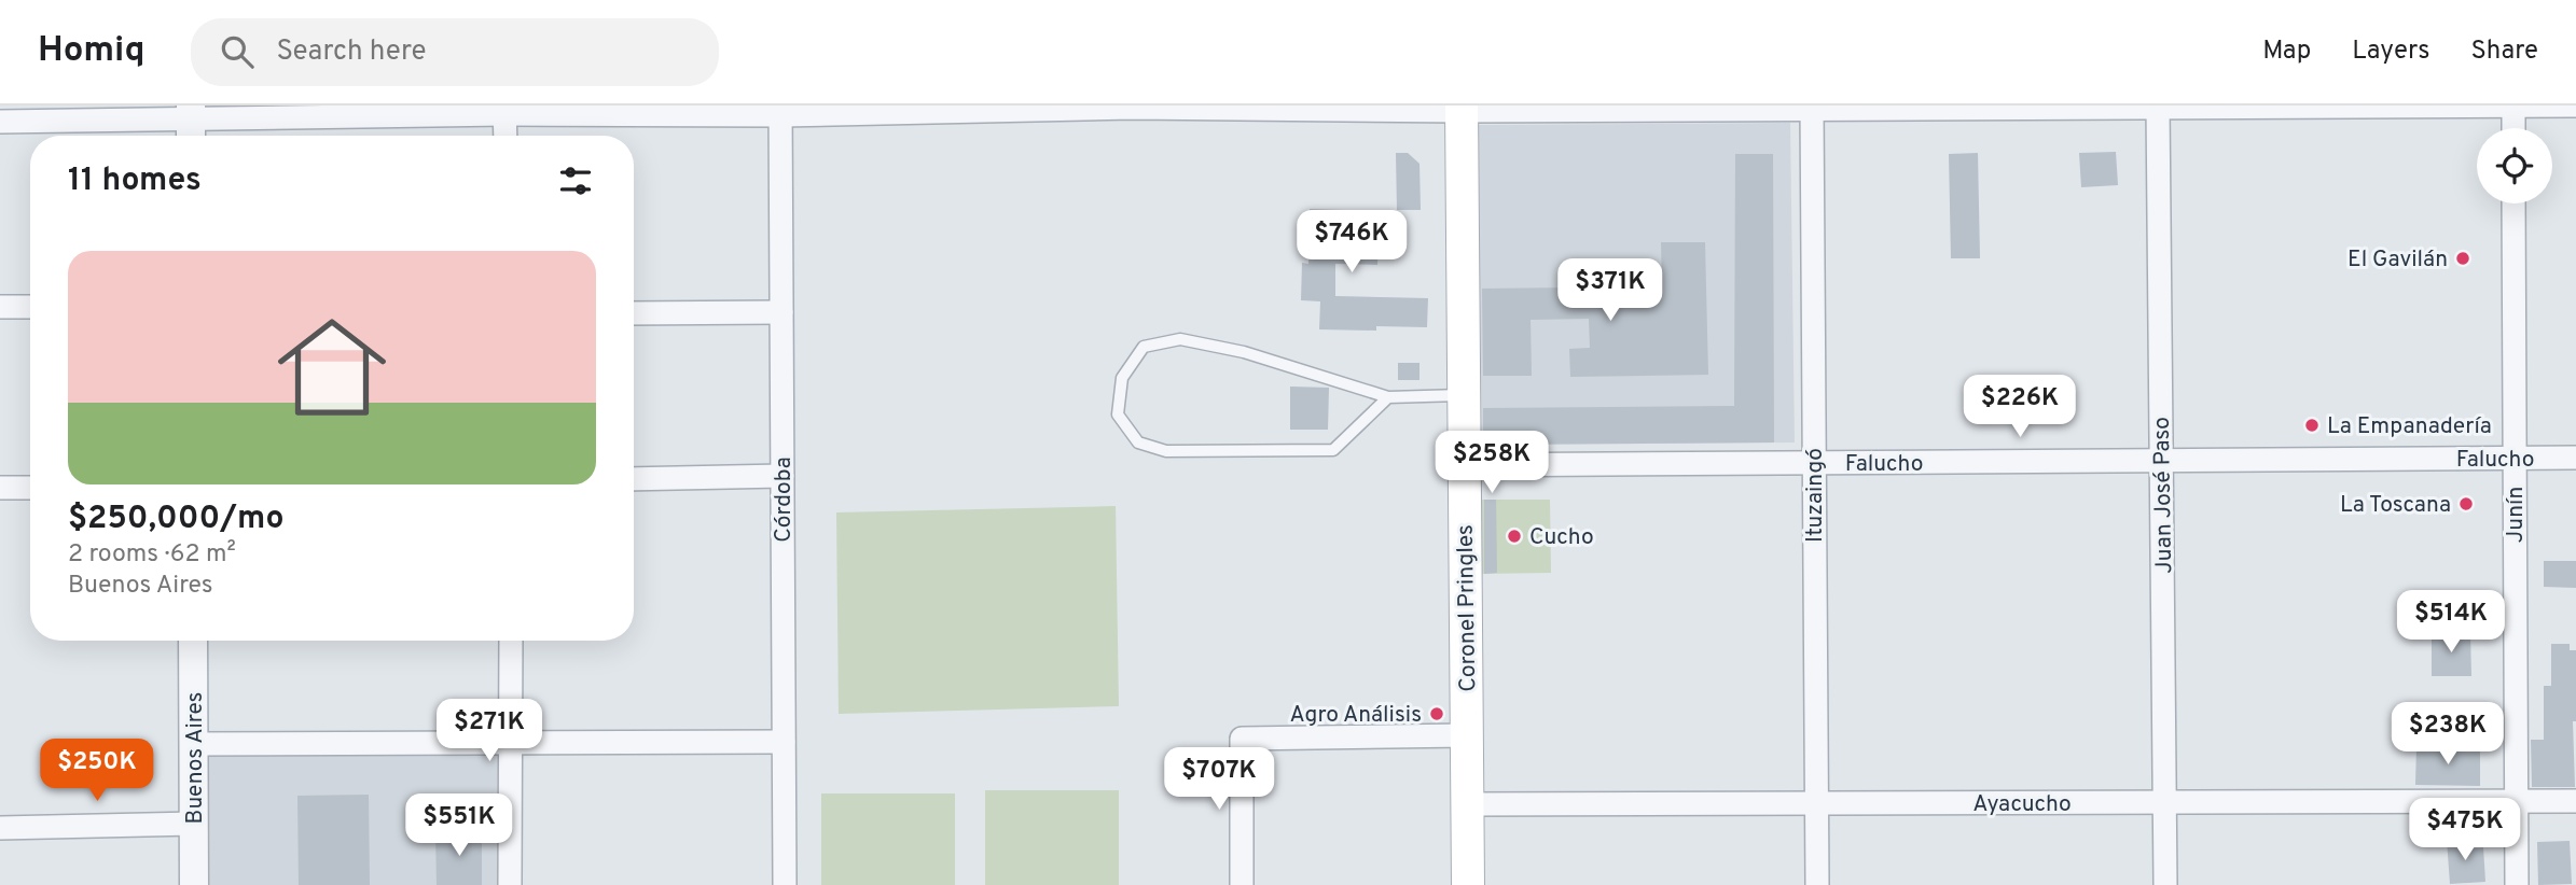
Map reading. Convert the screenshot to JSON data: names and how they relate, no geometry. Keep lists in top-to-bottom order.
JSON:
{
  "streets": {
    "main road": ["Coronel Pringles"],
    "street": [
      "Falucho",
      "Ituzaingó",
      "Juan José Paso",
      "Córdoba",
      "Junín",
      "Buenos Aires",
      "Ayacucho"
    ]
  },
  "crossings": [
    ["Falucho", "Ituzaingó"],
    ["Falucho", "Juan José Paso"],
    ["Falucho", "Junín"],
    ["Falucho", "Coronel Pringles"],
    ["Ituzaingó", "Ayacucho"],
    ["Juan José Paso", "Ayacucho"],
    ["Junín", "Ayacucho"],
    ["Coronel Pringles", "Ayacucho"]
  ],
  "places": [
    "El Gavilán",
    "La Empanadería",
    "La Toscana",
    "Cucho",
    "Agro Análisis"
  ],
  "page": {
    "header": "Homiq",
    "search": "Search here",
    "nav": ["Map", "Layers", "Share"],
    "heading": "11 homes",
    "price": [
      "$746K",
      "$371K",
      "$226K",
      "$258K",
      "$514K",
      "$271K",
      "$238K",
      "$250K",
      "$707K",
      "$551K",
      "$475K"
    ],
    "list": [
      {
        "name": "$250,000/mo",
        "note": "2 rooms · 62 m² · Buenos Aires"
      }
    ]
  }
}
